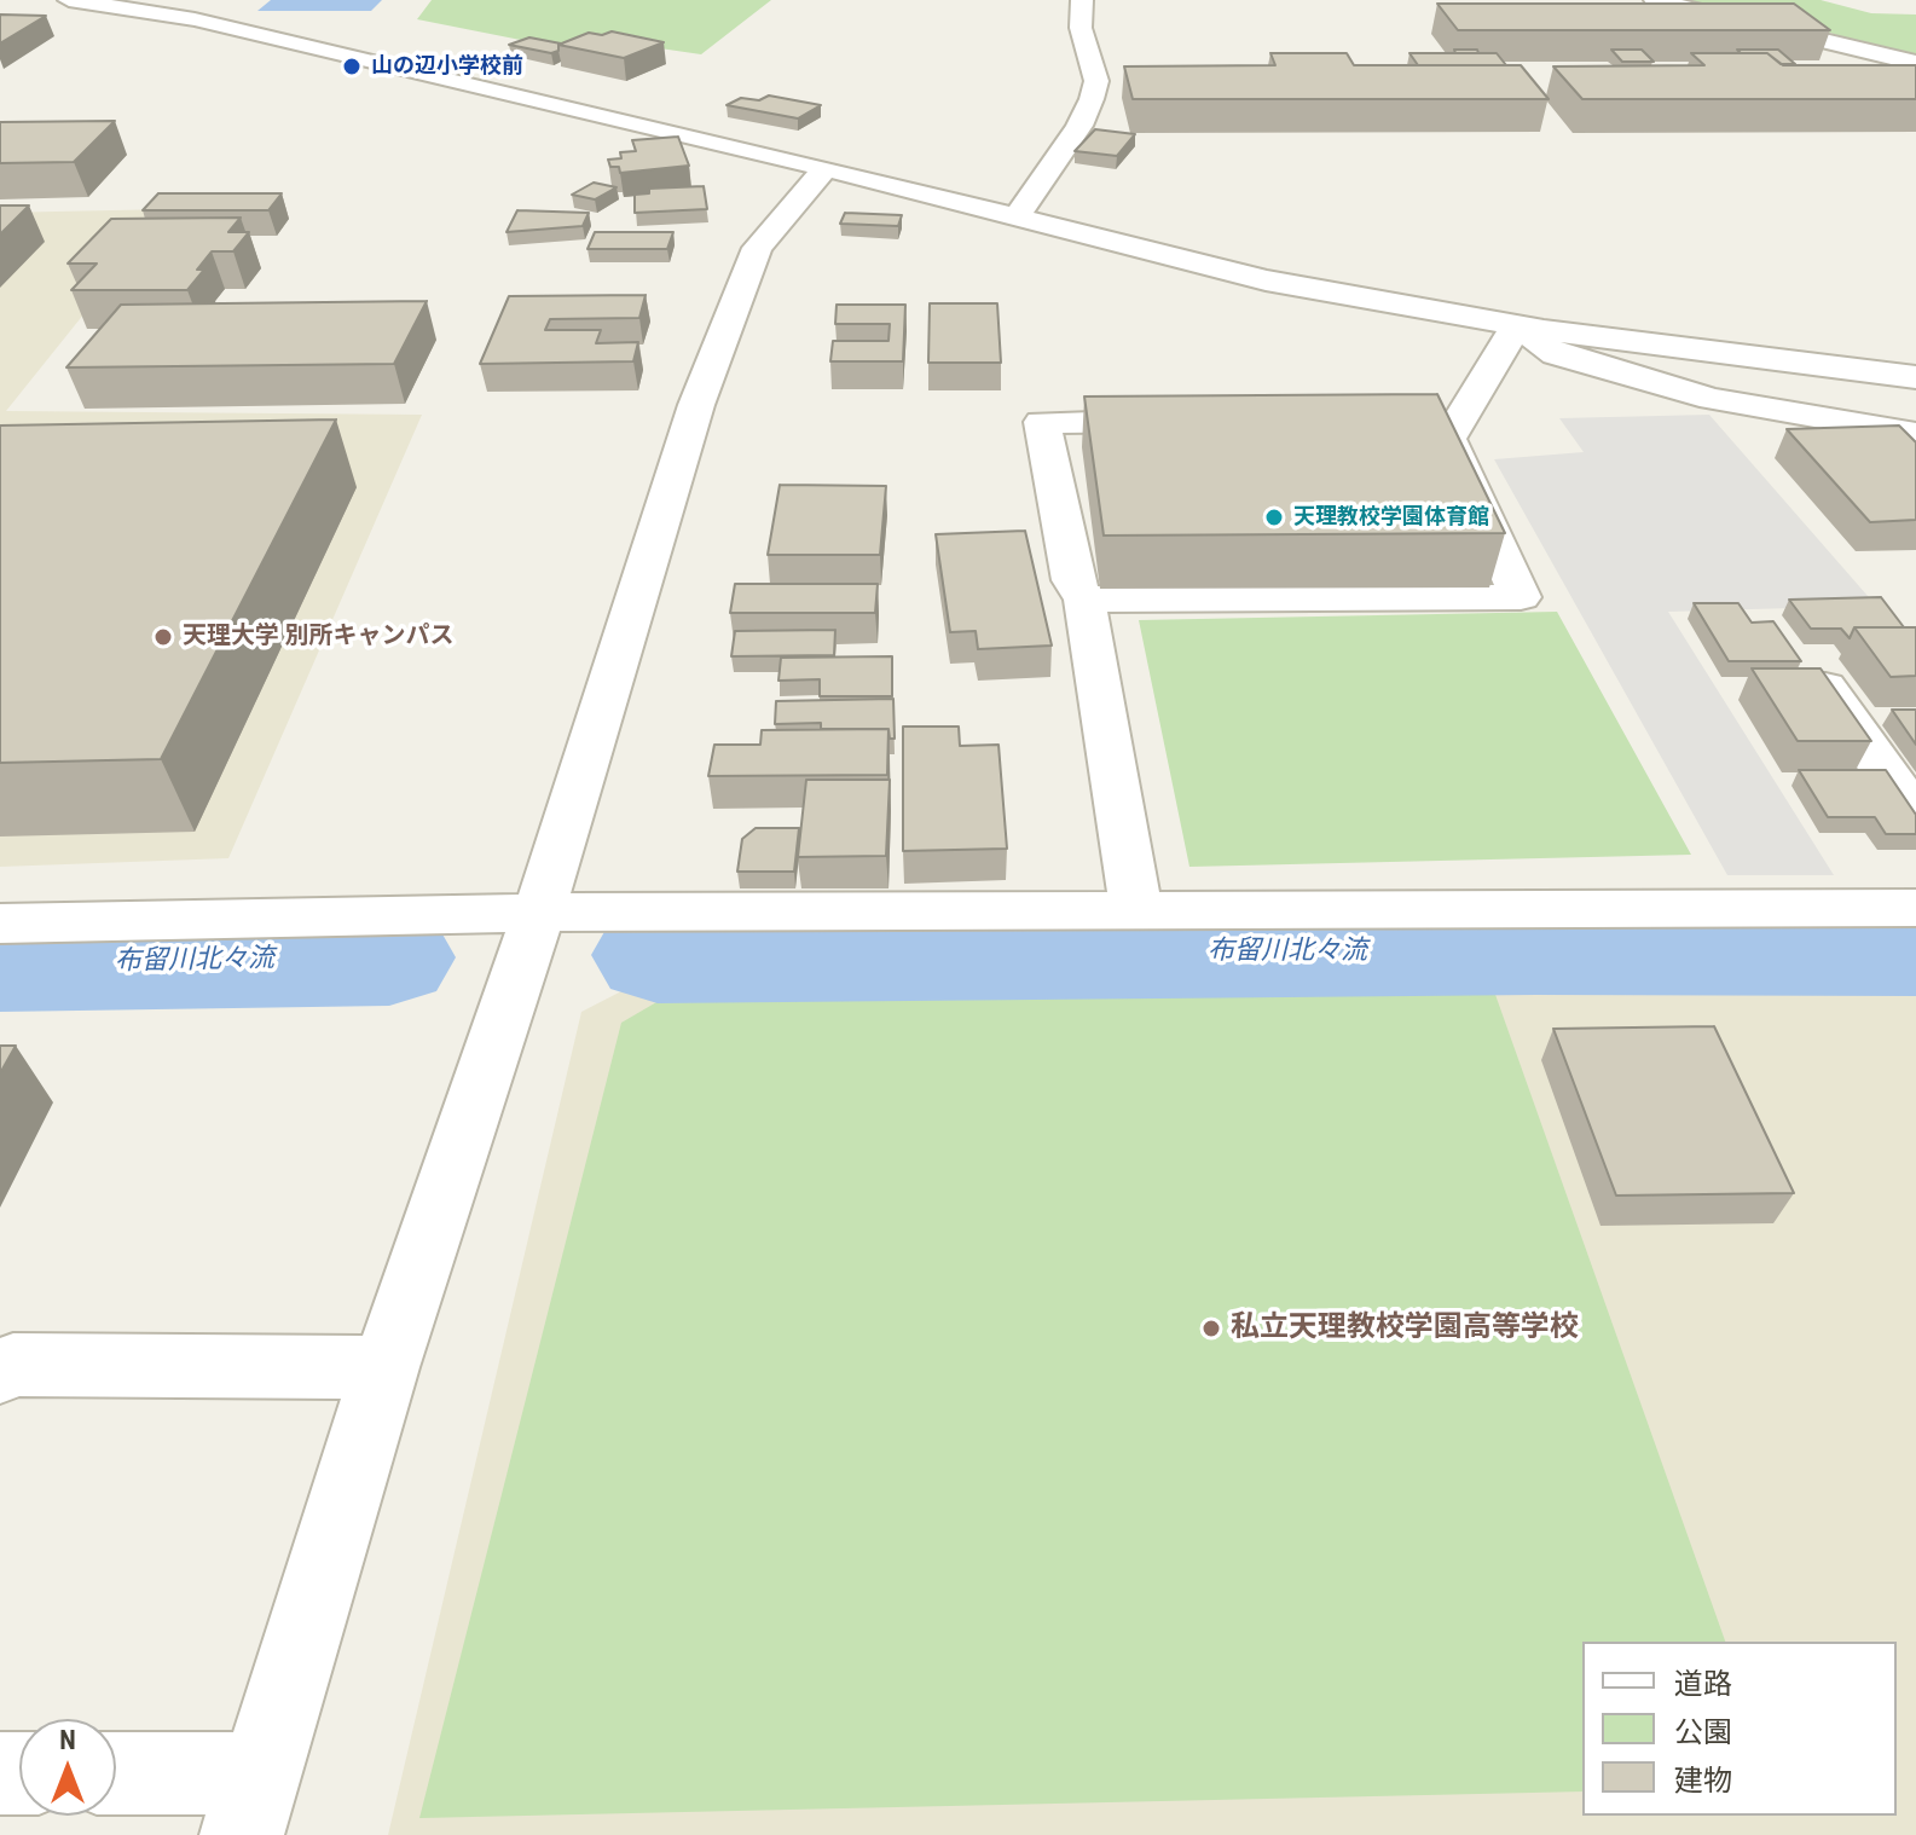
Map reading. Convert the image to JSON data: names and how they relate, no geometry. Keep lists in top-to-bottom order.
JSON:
{
  "water": ["布留川北々流"],
  "places": [
    "山の辺小学校前",
    "天理教校学園体育館",
    "天理大学 別所キャンパス",
    "私立天理教校学園高等学校"
  ],
  "legend": ["道路", "公園", "建物"],
  "north": "top"
}
